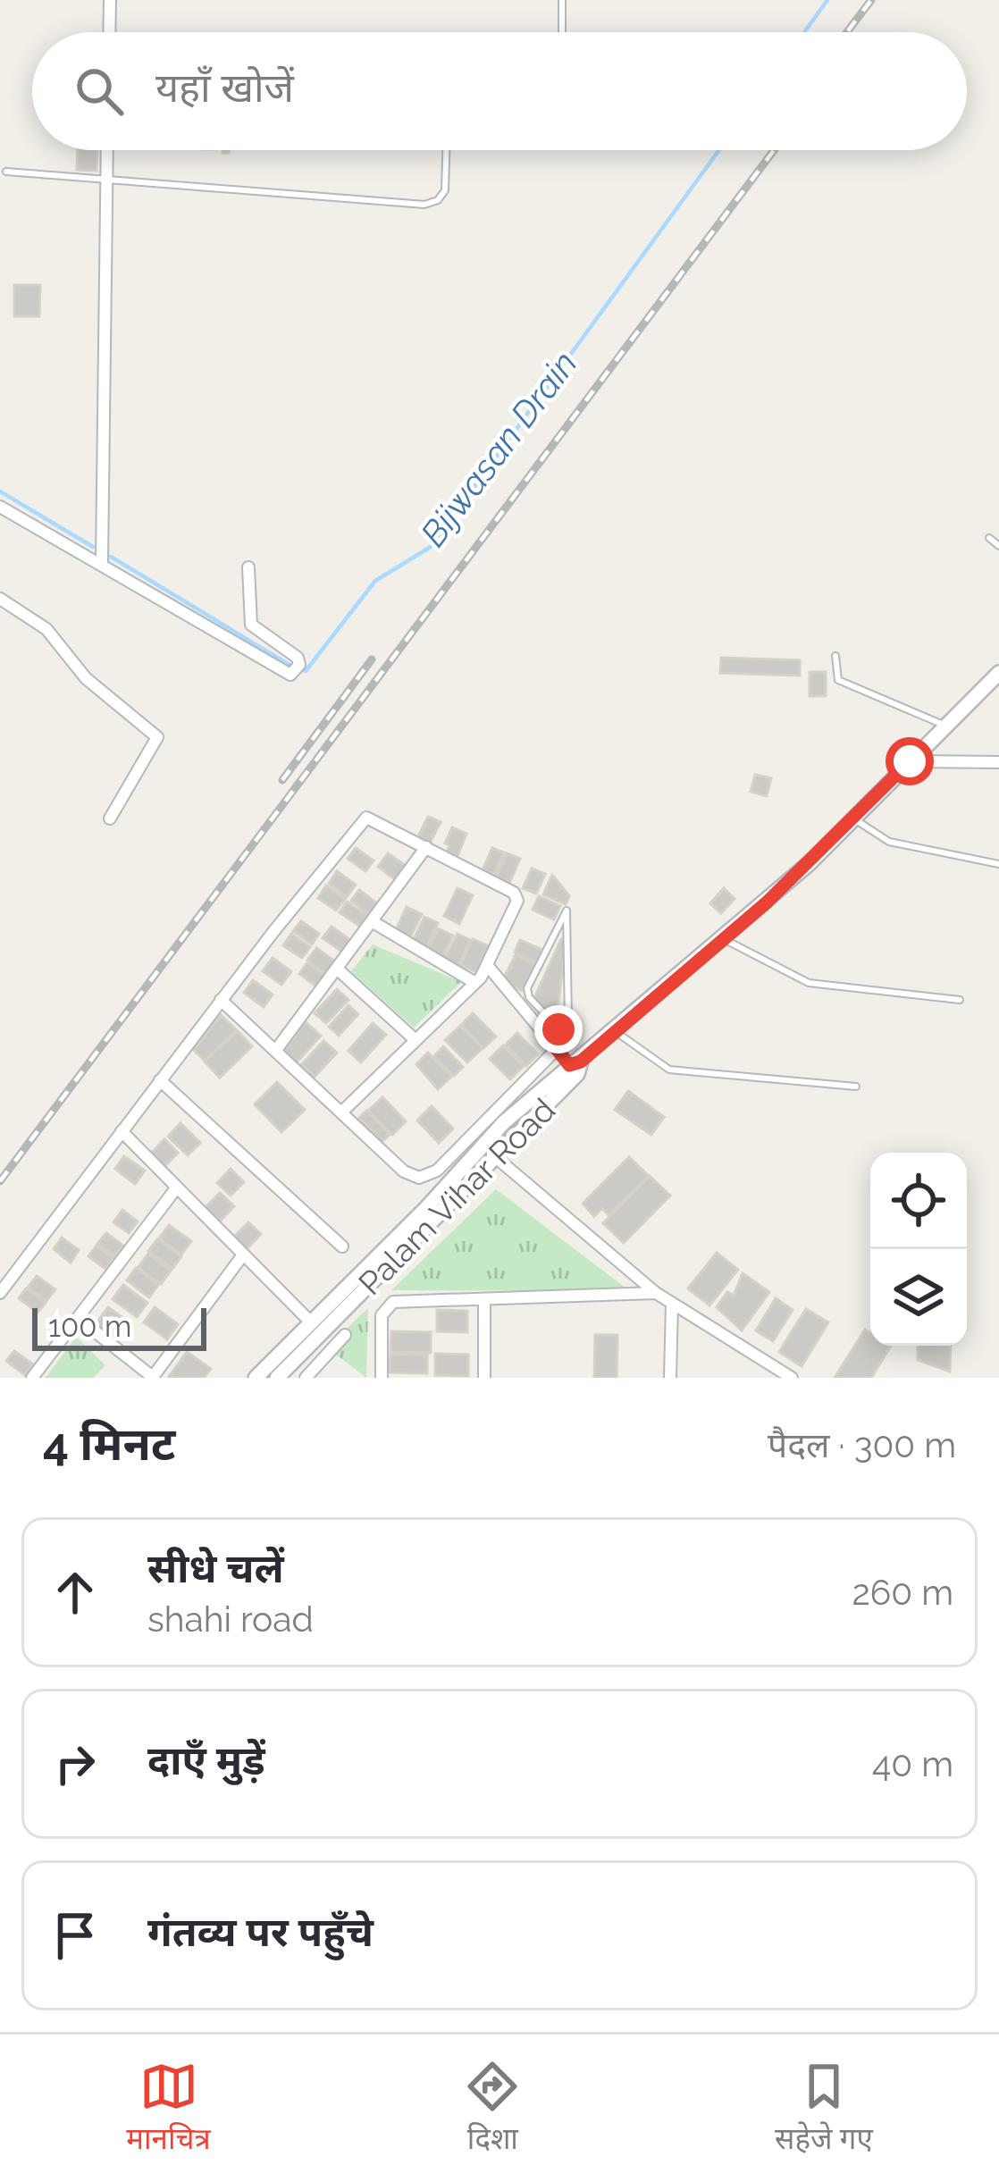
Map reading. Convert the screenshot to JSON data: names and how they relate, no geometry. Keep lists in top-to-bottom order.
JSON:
{
  "streets": {
    "street": ["Palam Vihar Road"]
  },
  "water": ["Bijwasan Drain"],
  "scale_bar": "100 m",
  "page": {
    "search": "यहाँ खोजें",
    "scale": "100 m",
    "heading": ["4 मिनट", "पैदल · 300 m"],
    "list": [
      ["सीधे चलें", "shahi road", "260 m"],
      ["दाएँ मुड़ें", "40 m"],
      "गंतव्य पर पहुँचे"
    ],
    "nav": ["मानचित्र", "दिशा", "सहेजे गए"]
  }
}
